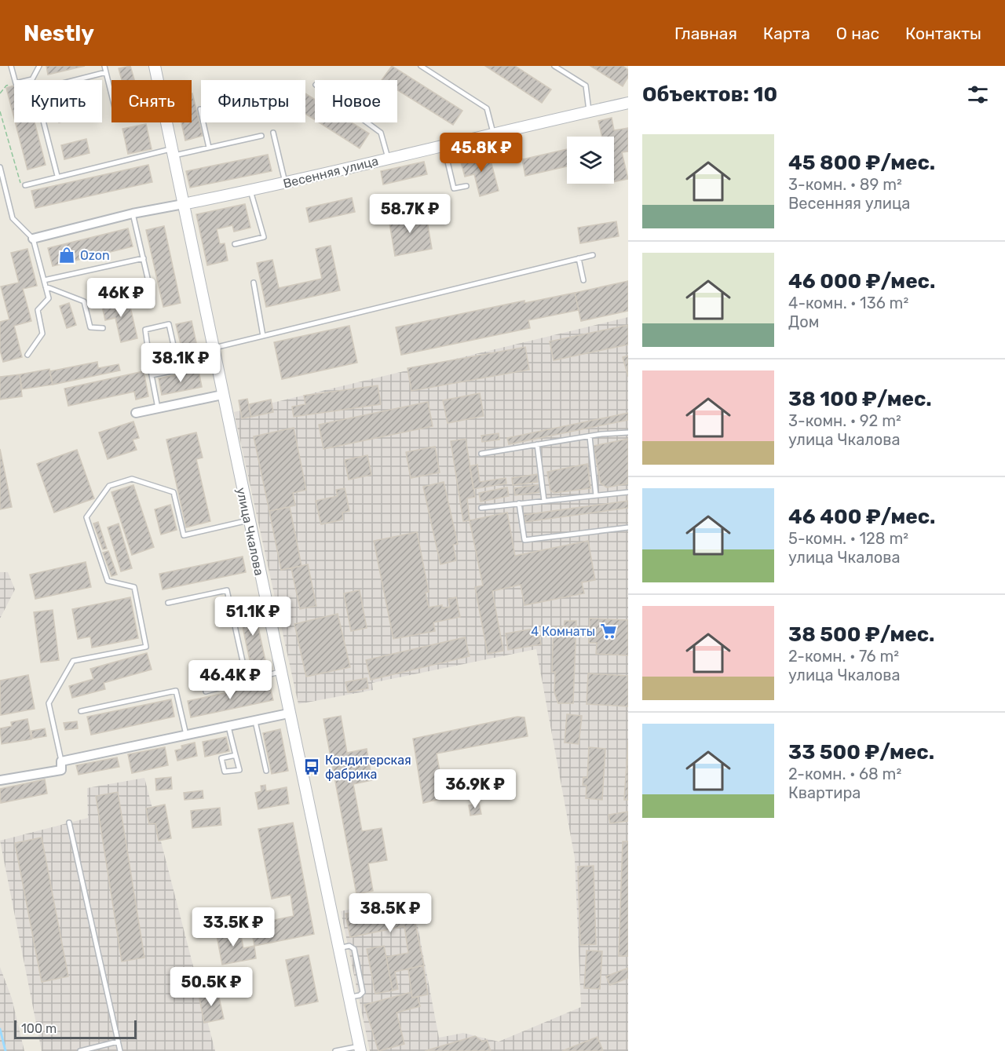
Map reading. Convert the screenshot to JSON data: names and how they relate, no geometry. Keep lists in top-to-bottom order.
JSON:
{
  "streets": {
    "street": ["Весенняя улица", "улица Чкалова"]
  },
  "crossings": [
    ["Весенняя улица", "улица Чкалова"]
  ],
  "places": {
    "shop": ["Ozon"],
    "supermarket": ["4 Комнаты"],
    "bus stop": ["Кондитерская фабрика"]
  },
  "scale_bar": "100 m",
  "page": {
    "header": "Nestly",
    "nav": [
      "Главная",
      "Карта",
      "О нас",
      "Контакты"
    ],
    "heading": "Объектов: 10",
    "chip": [
      "Купить",
      "Снять",
      "Фильтры",
      "Новое"
    ],
    "list": [
      {
        "name": "45 800 ₽/мес.",
        "note": "3-комн. · 89 m² · Весенняя улица"
      },
      {
        "name": "46 000 ₽/мес.",
        "note": "4-комн. · 136 m² · Дом"
      },
      {
        "name": "38 100 ₽/мес.",
        "note": "3-комн. · 92 m² · улица Чкалова"
      },
      {
        "name": "46 400 ₽/мес.",
        "note": "5-комн. · 128 m² · улица Чкалова"
      },
      {
        "name": "38 500 ₽/мес.",
        "note": "2-комн. · 76 m² · улица Чкалова"
      },
      {
        "name": "33 500 ₽/мес.",
        "note": "2-комн. · 68 m² · Квартира"
      }
    ],
    "price": [
      "45.8K ₽",
      "58.7K ₽",
      "46K ₽",
      "38.1K ₽",
      "51.1K ₽",
      "46.4K ₽",
      "36.9K ₽",
      "38.5K ₽",
      "33.5K ₽",
      "50.5K ₽"
    ],
    "scale": "100 m"
  }
}
